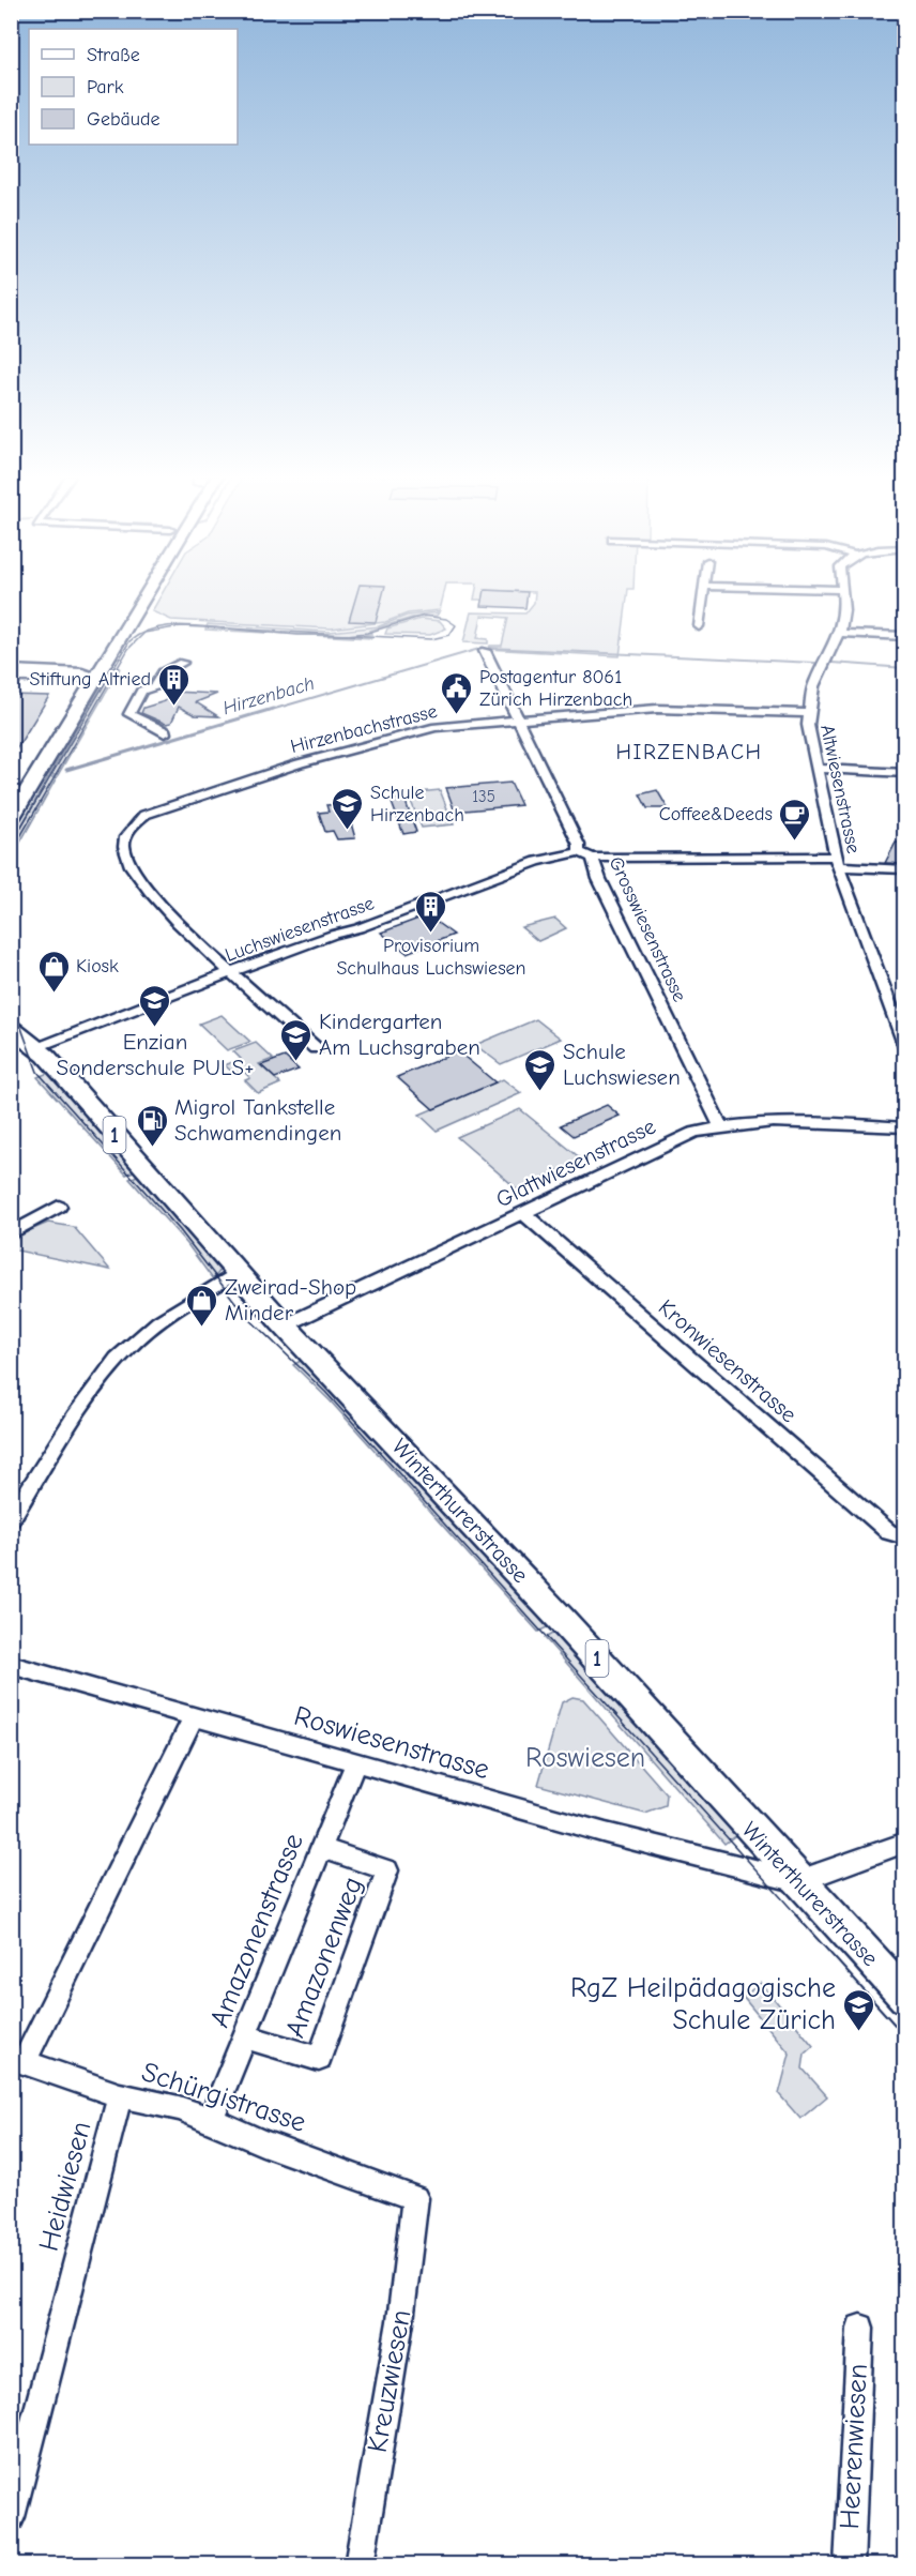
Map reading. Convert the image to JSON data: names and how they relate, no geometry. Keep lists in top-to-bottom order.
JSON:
{
  "streets": {
    "main road": ["1", "Winterthurerstrasse"],
    "street": [
      "Hirzenbachstrasse",
      "Altwiesenstrasse",
      "Luchswiesenstrasse",
      "Grosswiesenstrasse",
      "Glattwiesenstrasse",
      "Kronwiesenstrasse",
      "Roswiesenstrasse",
      "Amazonenstrasse",
      "Amazonenweg",
      "Schürgistrasse",
      "Heidwiesen",
      "Kreuzwiesen",
      "Heerenwiesen"
    ]
  },
  "crossings": [
    ["Hirzenbachstrasse", "Altwiesenstrasse"],
    ["Hirzenbachstrasse", "Luchswiesenstrasse"],
    ["Hirzenbachstrasse", "Grosswiesenstrasse"],
    ["Luchswiesenstrasse", "Grosswiesenstrasse"],
    ["Luchswiesenstrasse", "Winterthurerstrasse"],
    ["Grosswiesenstrasse", "Glattwiesenstrasse"],
    ["Glattwiesenstrasse", "Kronwiesenstrasse"],
    ["Glattwiesenstrasse", "Winterthurerstrasse"],
    ["Winterthurerstrasse", "Roswiesenstrasse"],
    ["Roswiesenstrasse", "Amazonenstrasse"],
    ["Amazonenstrasse", "Amazonenweg"],
    ["Amazonenstrasse", "Schürgistrasse"],
    ["Schürgistrasse", "Heidwiesen"],
    ["Schürgistrasse", "Kreuzwiesen"]
  ],
  "districts": ["HIRZENBACH"],
  "water": ["Hirzenbach"],
  "parks": ["Roswiesen"],
  "places": {
    "building": ["Stiftung Altried", "Provisorium Schulhaus Luchswiesen"],
    "public building": ["Postagentur 8061 Zürich Hirzenbach"],
    "school or university": [
      "Schule Hirzenbach",
      "Enzian Sonderschule PULS+",
      "Kindergarten Am Luchsgraben",
      "Schule Luchswiesen",
      "RgZ Heilpädagogische Schule Zürich"
    ],
    "cafe": ["Coffee&Deeds"],
    "shop": ["Kiosk", "Zweirad-Shop Minder"],
    "fuel station": ["Migrol Tankstelle Schwamendingen"]
  },
  "house_numbers": ["135"],
  "legend": ["Straße", "Park", "Gebäude"]
}
